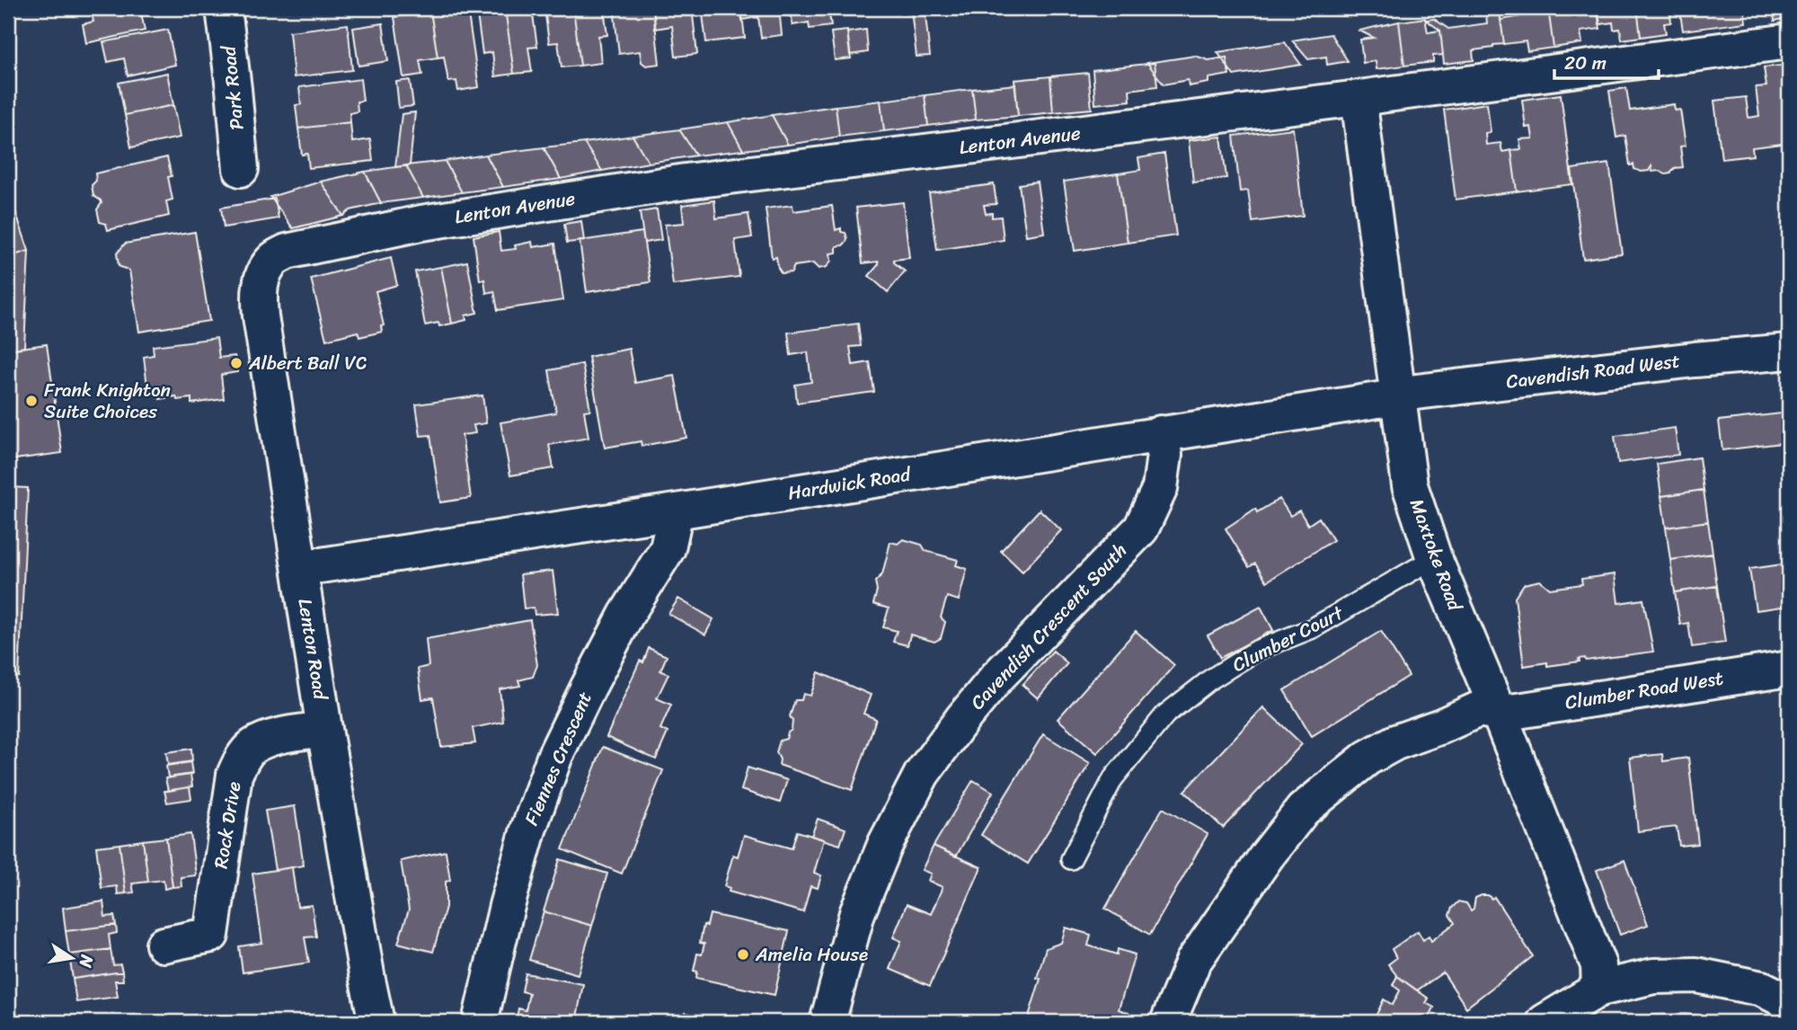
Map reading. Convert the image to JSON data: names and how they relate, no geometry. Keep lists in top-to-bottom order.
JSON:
{
  "streets": {
    "street": [
      "Park Road",
      "Lenton Avenue",
      "Cavendish Road West",
      "Hardwick Road",
      "Maxtoke Road",
      "Cavendish Crescent South",
      "Lenton Road",
      "Clumber Road West",
      "Fiennes Crescent",
      "Rock Drive"
    ],
    "lane": ["Clumber Court"]
  },
  "crossings": [
    ["Lenton Avenue", "Maxtoke Road"],
    ["Lenton Avenue", "Lenton Road"],
    ["Cavendish Road West", "Hardwick Road"],
    ["Cavendish Road West", "Maxtoke Road"],
    ["Hardwick Road", "Maxtoke Road"],
    ["Hardwick Road", "Cavendish Crescent South"],
    ["Hardwick Road", "Lenton Road"],
    ["Hardwick Road", "Fiennes Crescent"],
    ["Maxtoke Road", "Clumber Court"],
    ["Maxtoke Road", "Clumber Road West"],
    ["Lenton Road", "Rock Drive"]
  ],
  "places": ["Albert Ball VC", "Frank Knighton Suite Choices", "Amelia House"],
  "scale_bar": "20 m",
  "north": "right"
}
